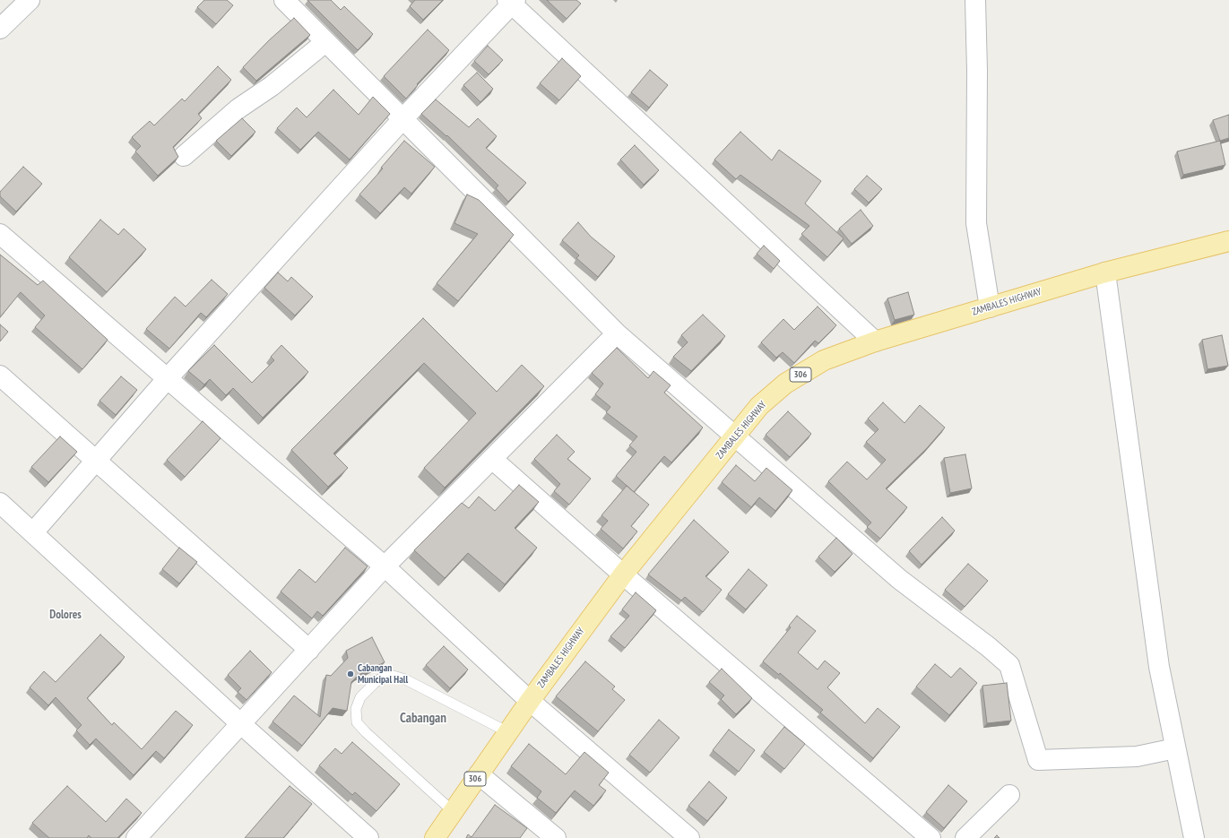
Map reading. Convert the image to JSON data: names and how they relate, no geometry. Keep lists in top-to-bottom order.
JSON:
{
  "streets": {
    "main road": ["ZAMBALES HIGHWAY", "306"]
  },
  "districts": ["Dolores", "Cabangan"],
  "places": ["Cabangan Municipal Hall"]
}
